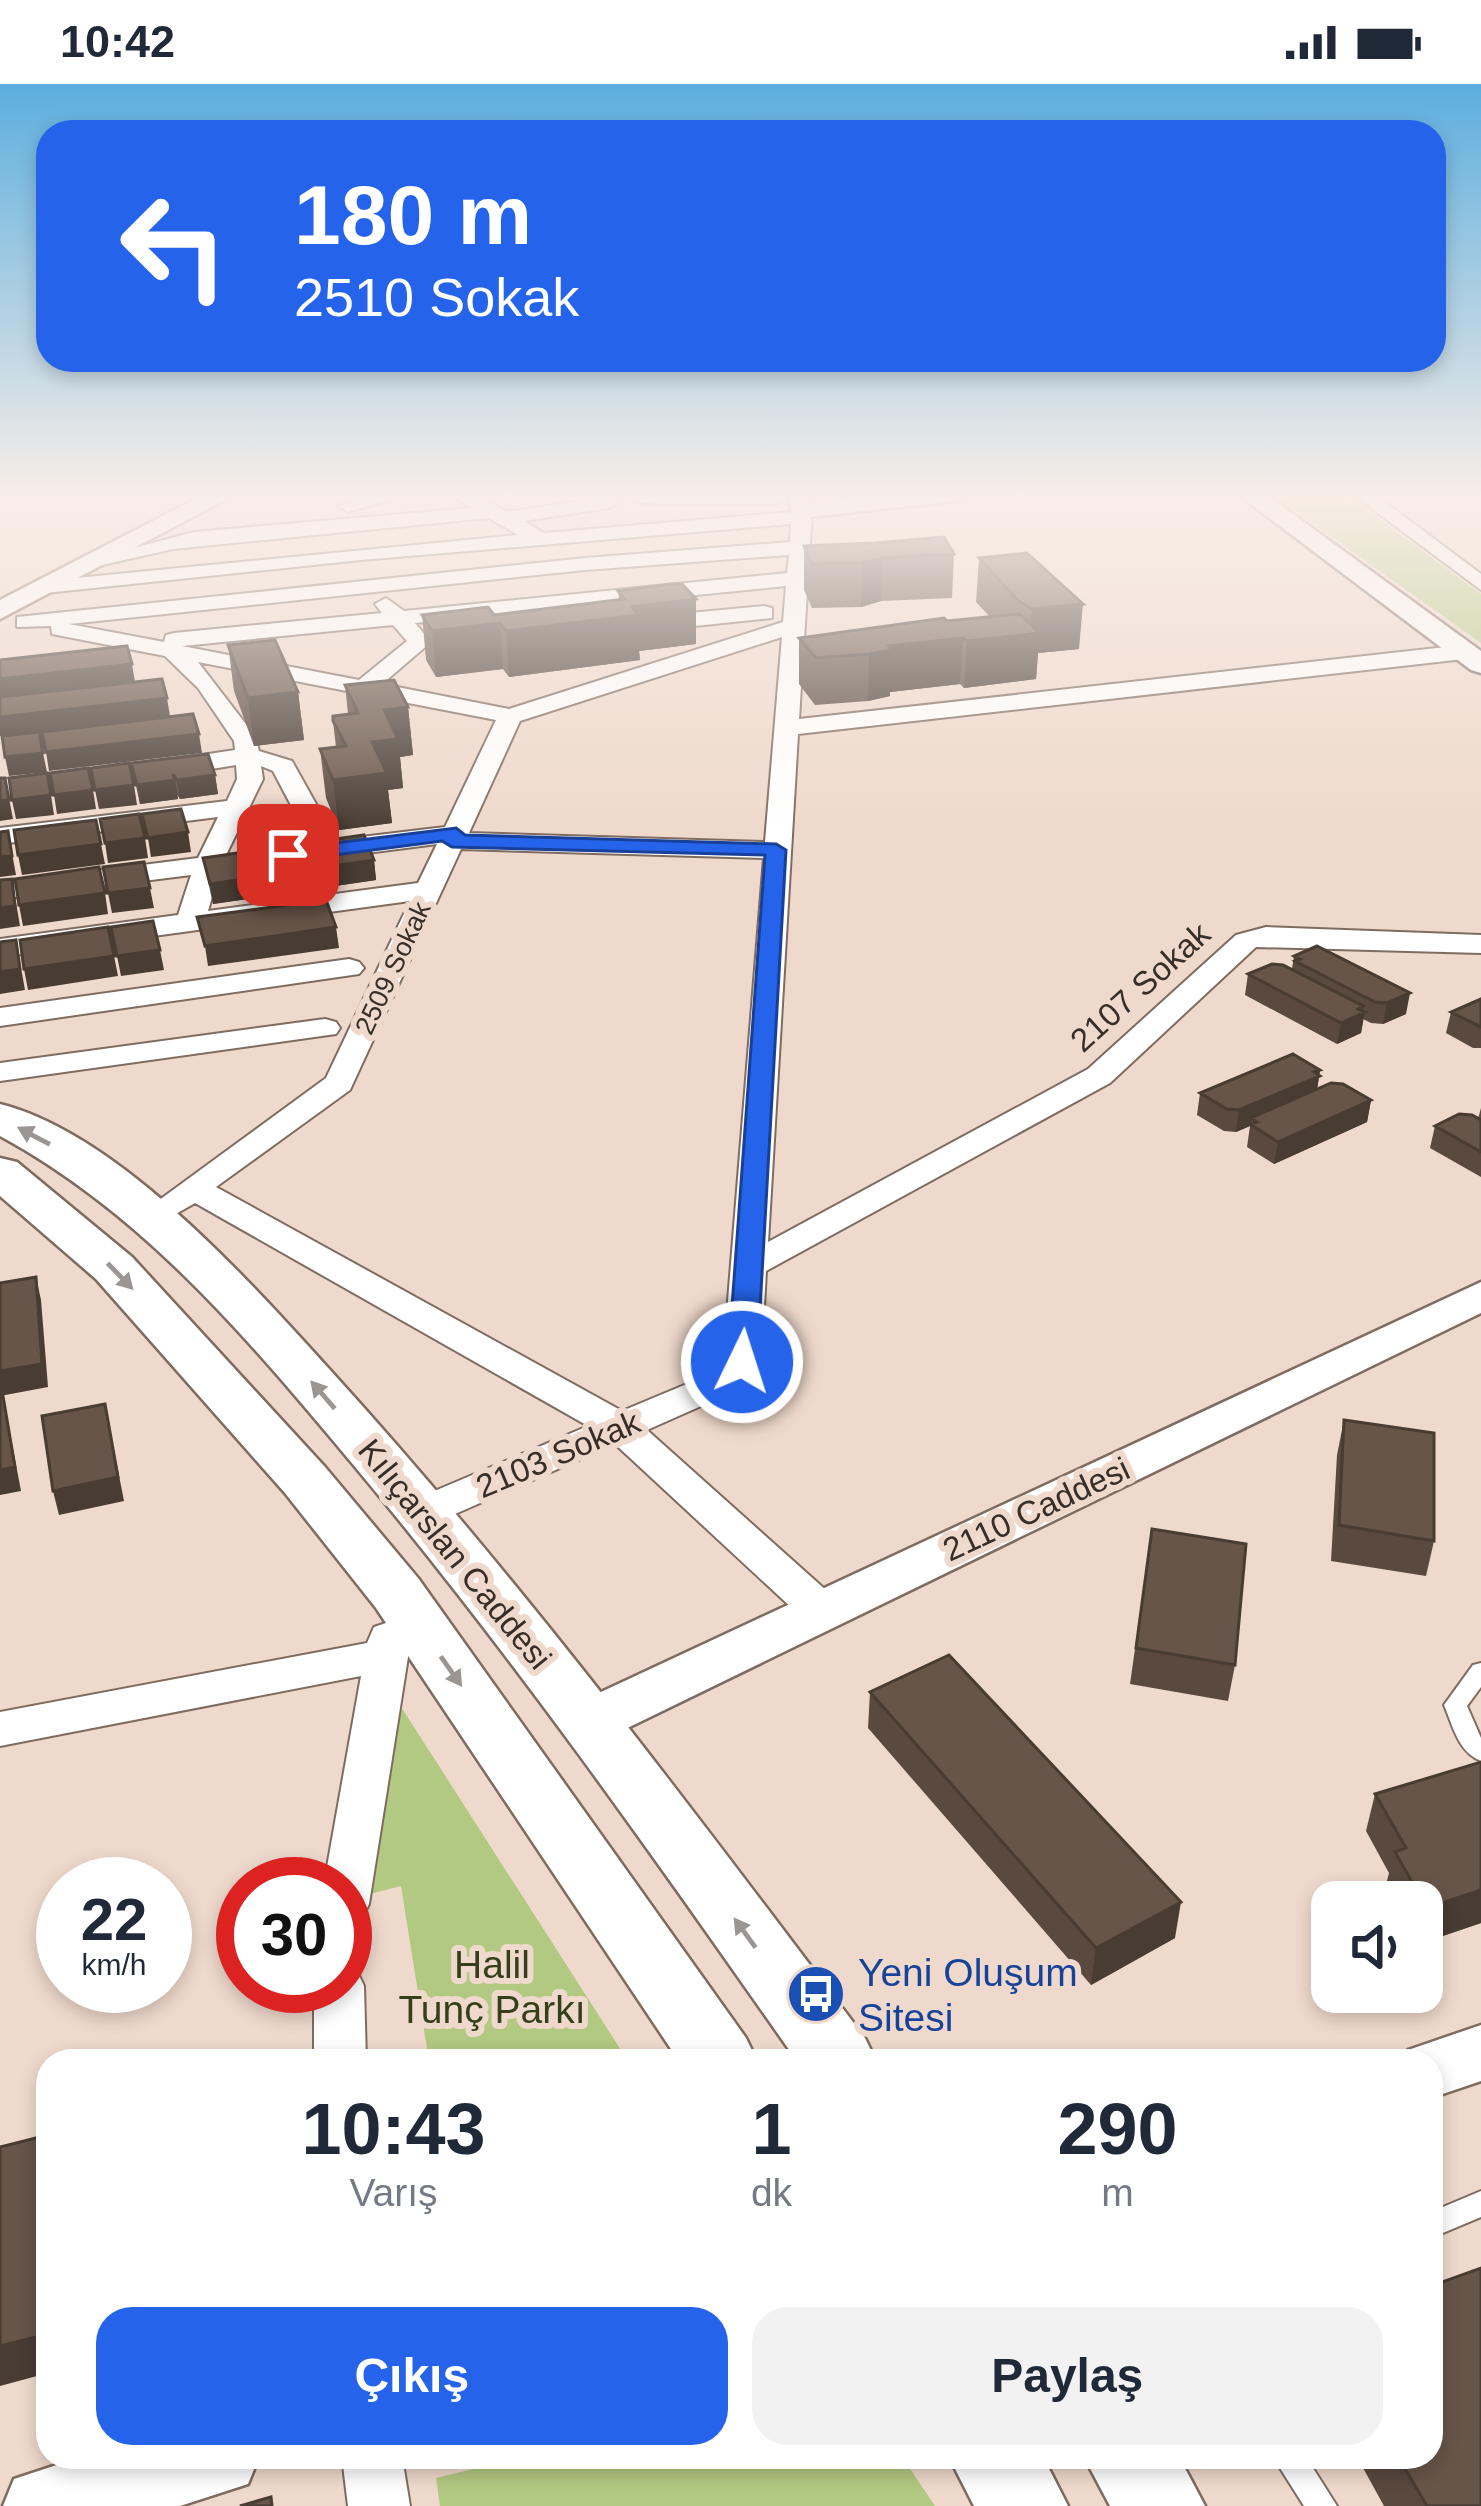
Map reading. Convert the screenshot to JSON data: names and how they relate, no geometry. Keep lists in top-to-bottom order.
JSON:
{
  "streets": {
    "main road": ["Kılıçarslan Caddesi"],
    "street": [
      "2509 Sokak",
      "2107 Sokak",
      "2103 Sokak",
      "2110 Caddesi"
    ]
  },
  "crossings": [
    ["2509 Sokak", "Kılıçarslan Caddesi"],
    ["2107 Sokak", "2103 Sokak"],
    ["2103 Sokak", "Kılıçarslan Caddesi"],
    ["2110 Caddesi", "Kılıçarslan Caddesi"]
  ],
  "parks": ["Halil Tunç Parkı"],
  "places": {
    "bus stop": ["Yeni Oluşum Sitesi"]
  },
  "page": {
    "status": "10:42",
    "turn": ["180 m", "2510 Sokak"],
    "speed": "22 km/h",
    "limit": "30",
    "eta": [
      "10:43",
      "Varış",
      "1",
      "dk",
      "290",
      "m"
    ],
    "buttons": ["Çıkış", "Paylaş"]
  }
}
